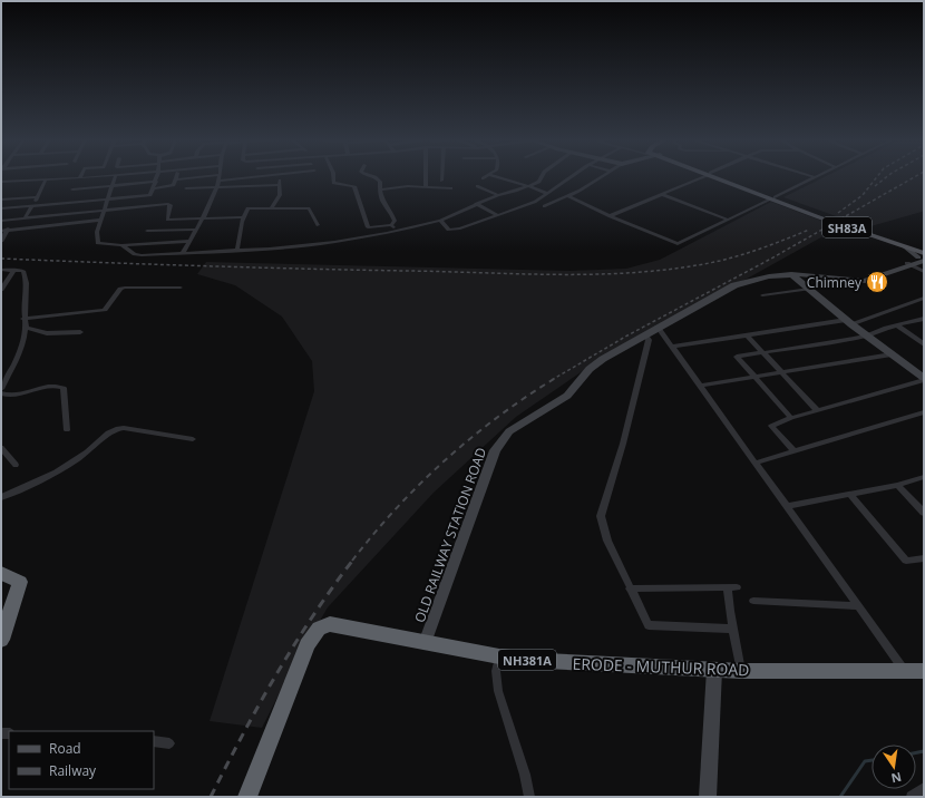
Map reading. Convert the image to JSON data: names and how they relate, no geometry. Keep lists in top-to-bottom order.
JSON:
{
  "streets": {
    "highway": ["NH381A", "ERODE - MUTHUR ROAD"],
    "main road": ["SH83A"],
    "street": ["OLD RAILWAY STATION ROAD"]
  },
  "crossings": [
    ["OLD RAILWAY STATION ROAD", "ERODE - MUTHUR ROAD"]
  ],
  "places": {
    "restaurant": ["Chimney"]
  },
  "legend": ["Road", "Railway"],
  "north": "bottom"
}
